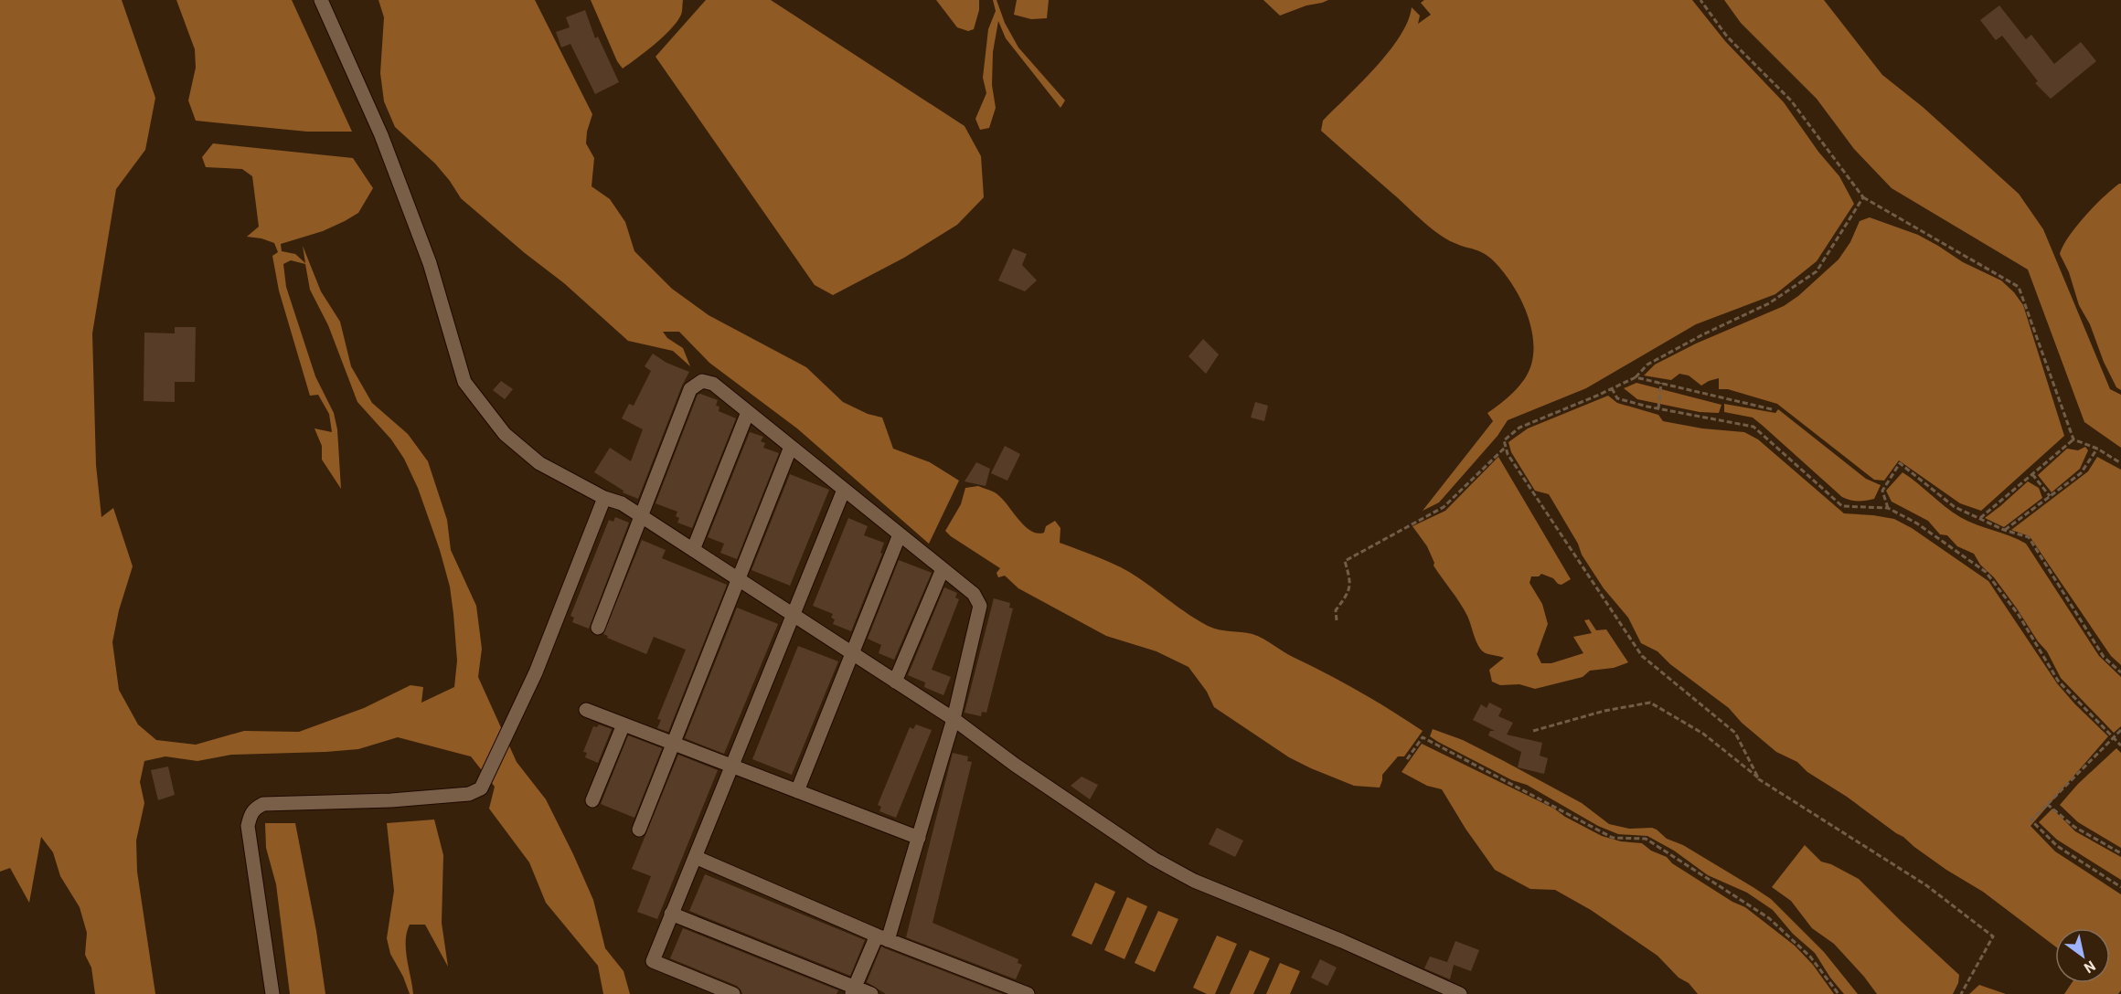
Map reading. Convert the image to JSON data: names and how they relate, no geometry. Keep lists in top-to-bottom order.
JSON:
{
  "north": "bottom right"
}
